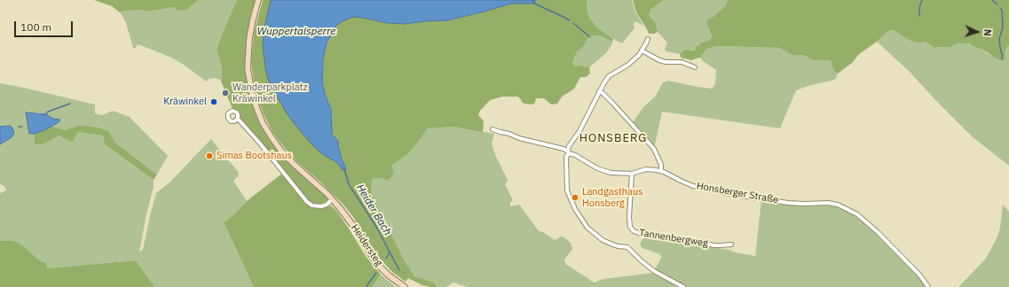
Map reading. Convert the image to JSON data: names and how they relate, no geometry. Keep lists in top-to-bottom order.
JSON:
{
  "streets": {
    "main road": ["Heidersteg"],
    "street": ["Honsberger Straße", "Tannenbergweg"]
  },
  "crossings": [
    ["Honsberger Straße", "Tannenbergweg"]
  ],
  "districts": ["HONSBERG"],
  "water": ["Wuppertalsperre", "Heider Bach"],
  "places": [
    "Wanderparkplatz Kräwinkel",
    "Kräwinkel",
    "Simas Bootshaus",
    "Landgasthaus Honsberg"
  ],
  "scale_bar": "100 m",
  "north": "right"
}
